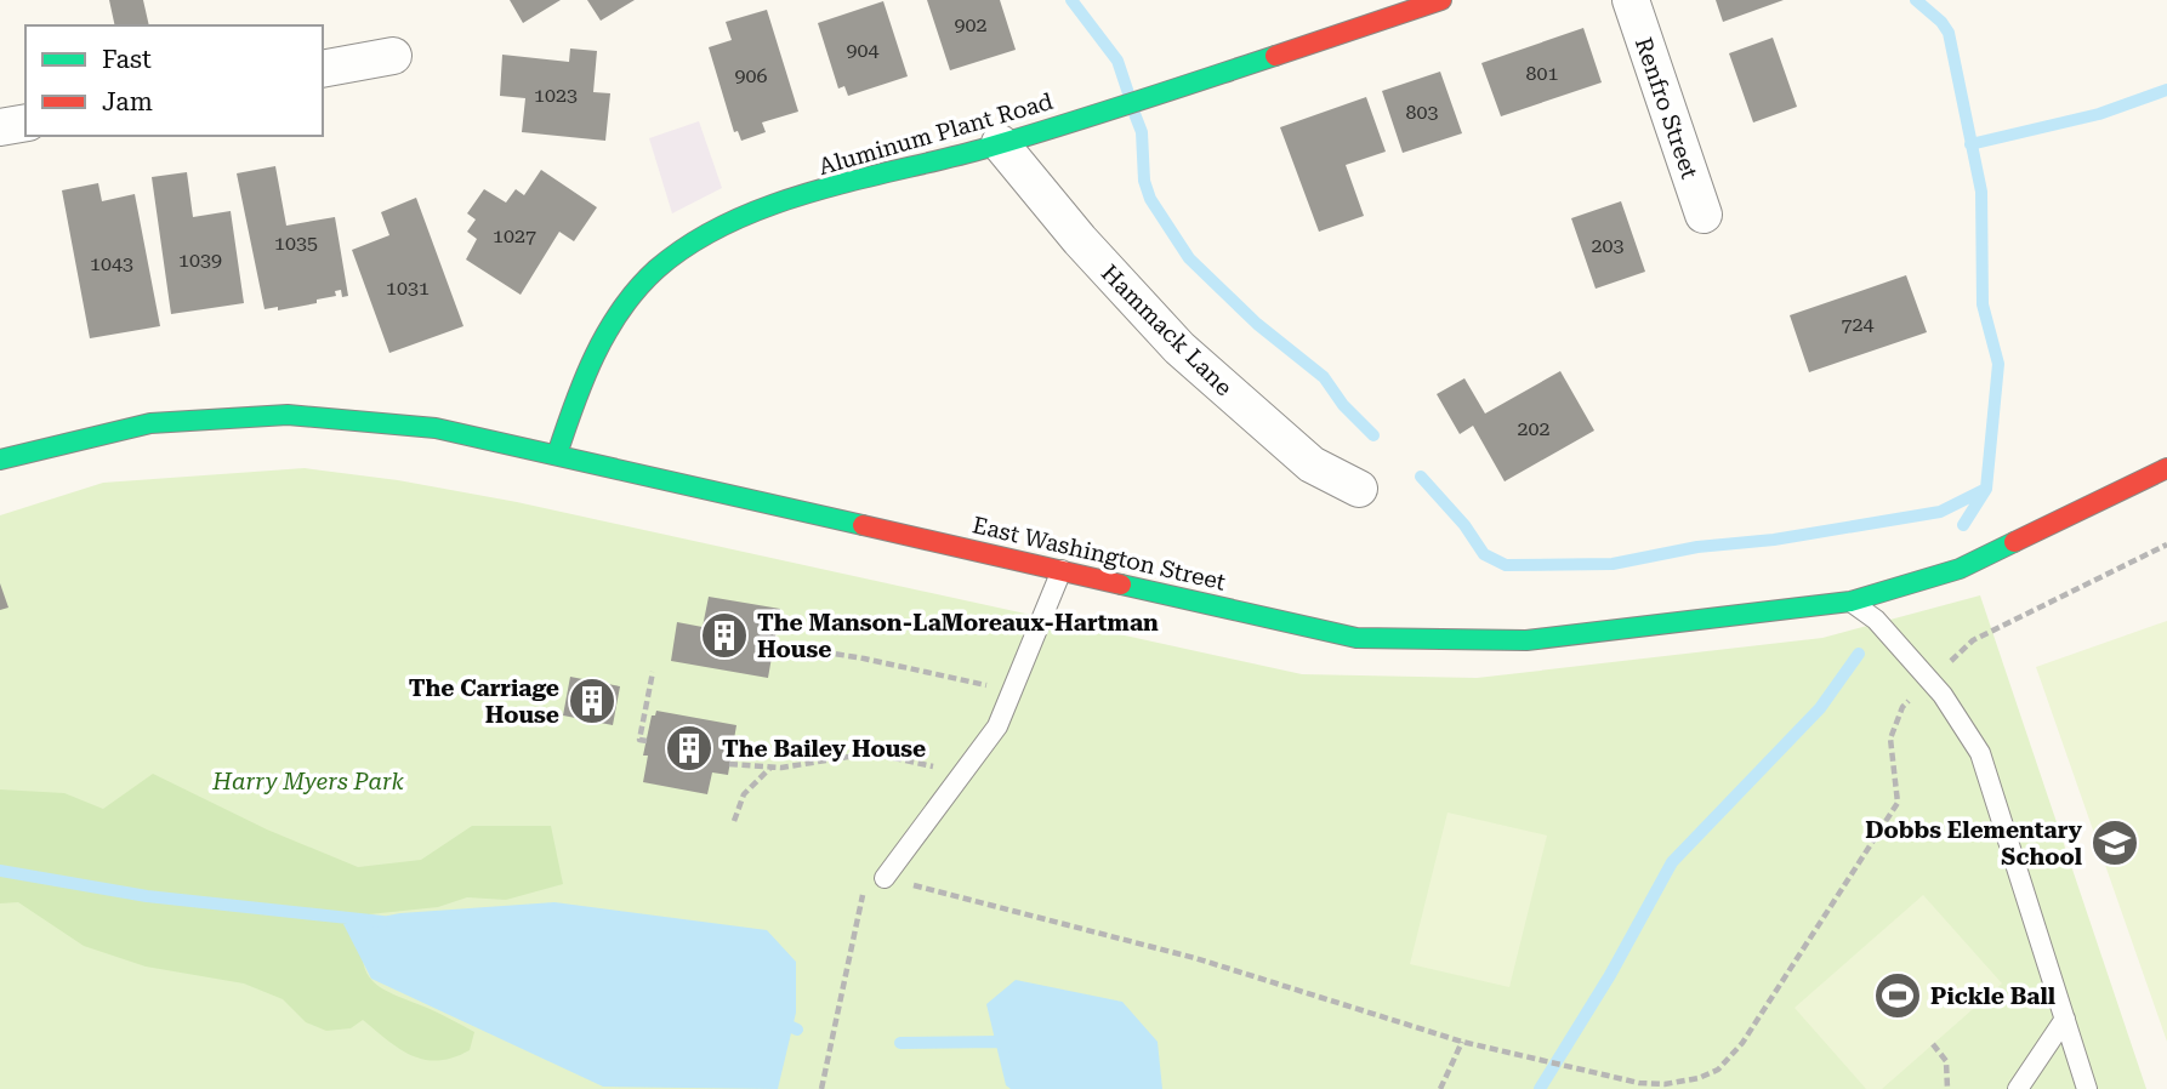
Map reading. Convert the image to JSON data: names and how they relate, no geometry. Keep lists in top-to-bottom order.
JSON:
{
  "streets": {
    "street": [
      "Renfro Street",
      "Aluminum Plant Road",
      "Hammack Lane",
      "East Washington Street"
    ]
  },
  "crossings": [
    ["Aluminum Plant Road", "Hammack Lane"],
    ["Aluminum Plant Road", "East Washington Street"]
  ],
  "parks": ["Harry Myers Park"],
  "places": {
    "building": ["The Manson-LaMoreaux-Hartman House", "The Carriage House", "The Bailey House"],
    "school or university": ["Dobbs Elementary School"],
    "sports": ["Pickle Ball"]
  },
  "house_numbers": [
    "902",
    "904",
    "801",
    "906",
    "1023",
    "803",
    "1027",
    "1035",
    "203",
    "1039",
    "1043",
    "1031",
    "724",
    "202"
  ],
  "legend": ["Fast", "Jam"]
}
